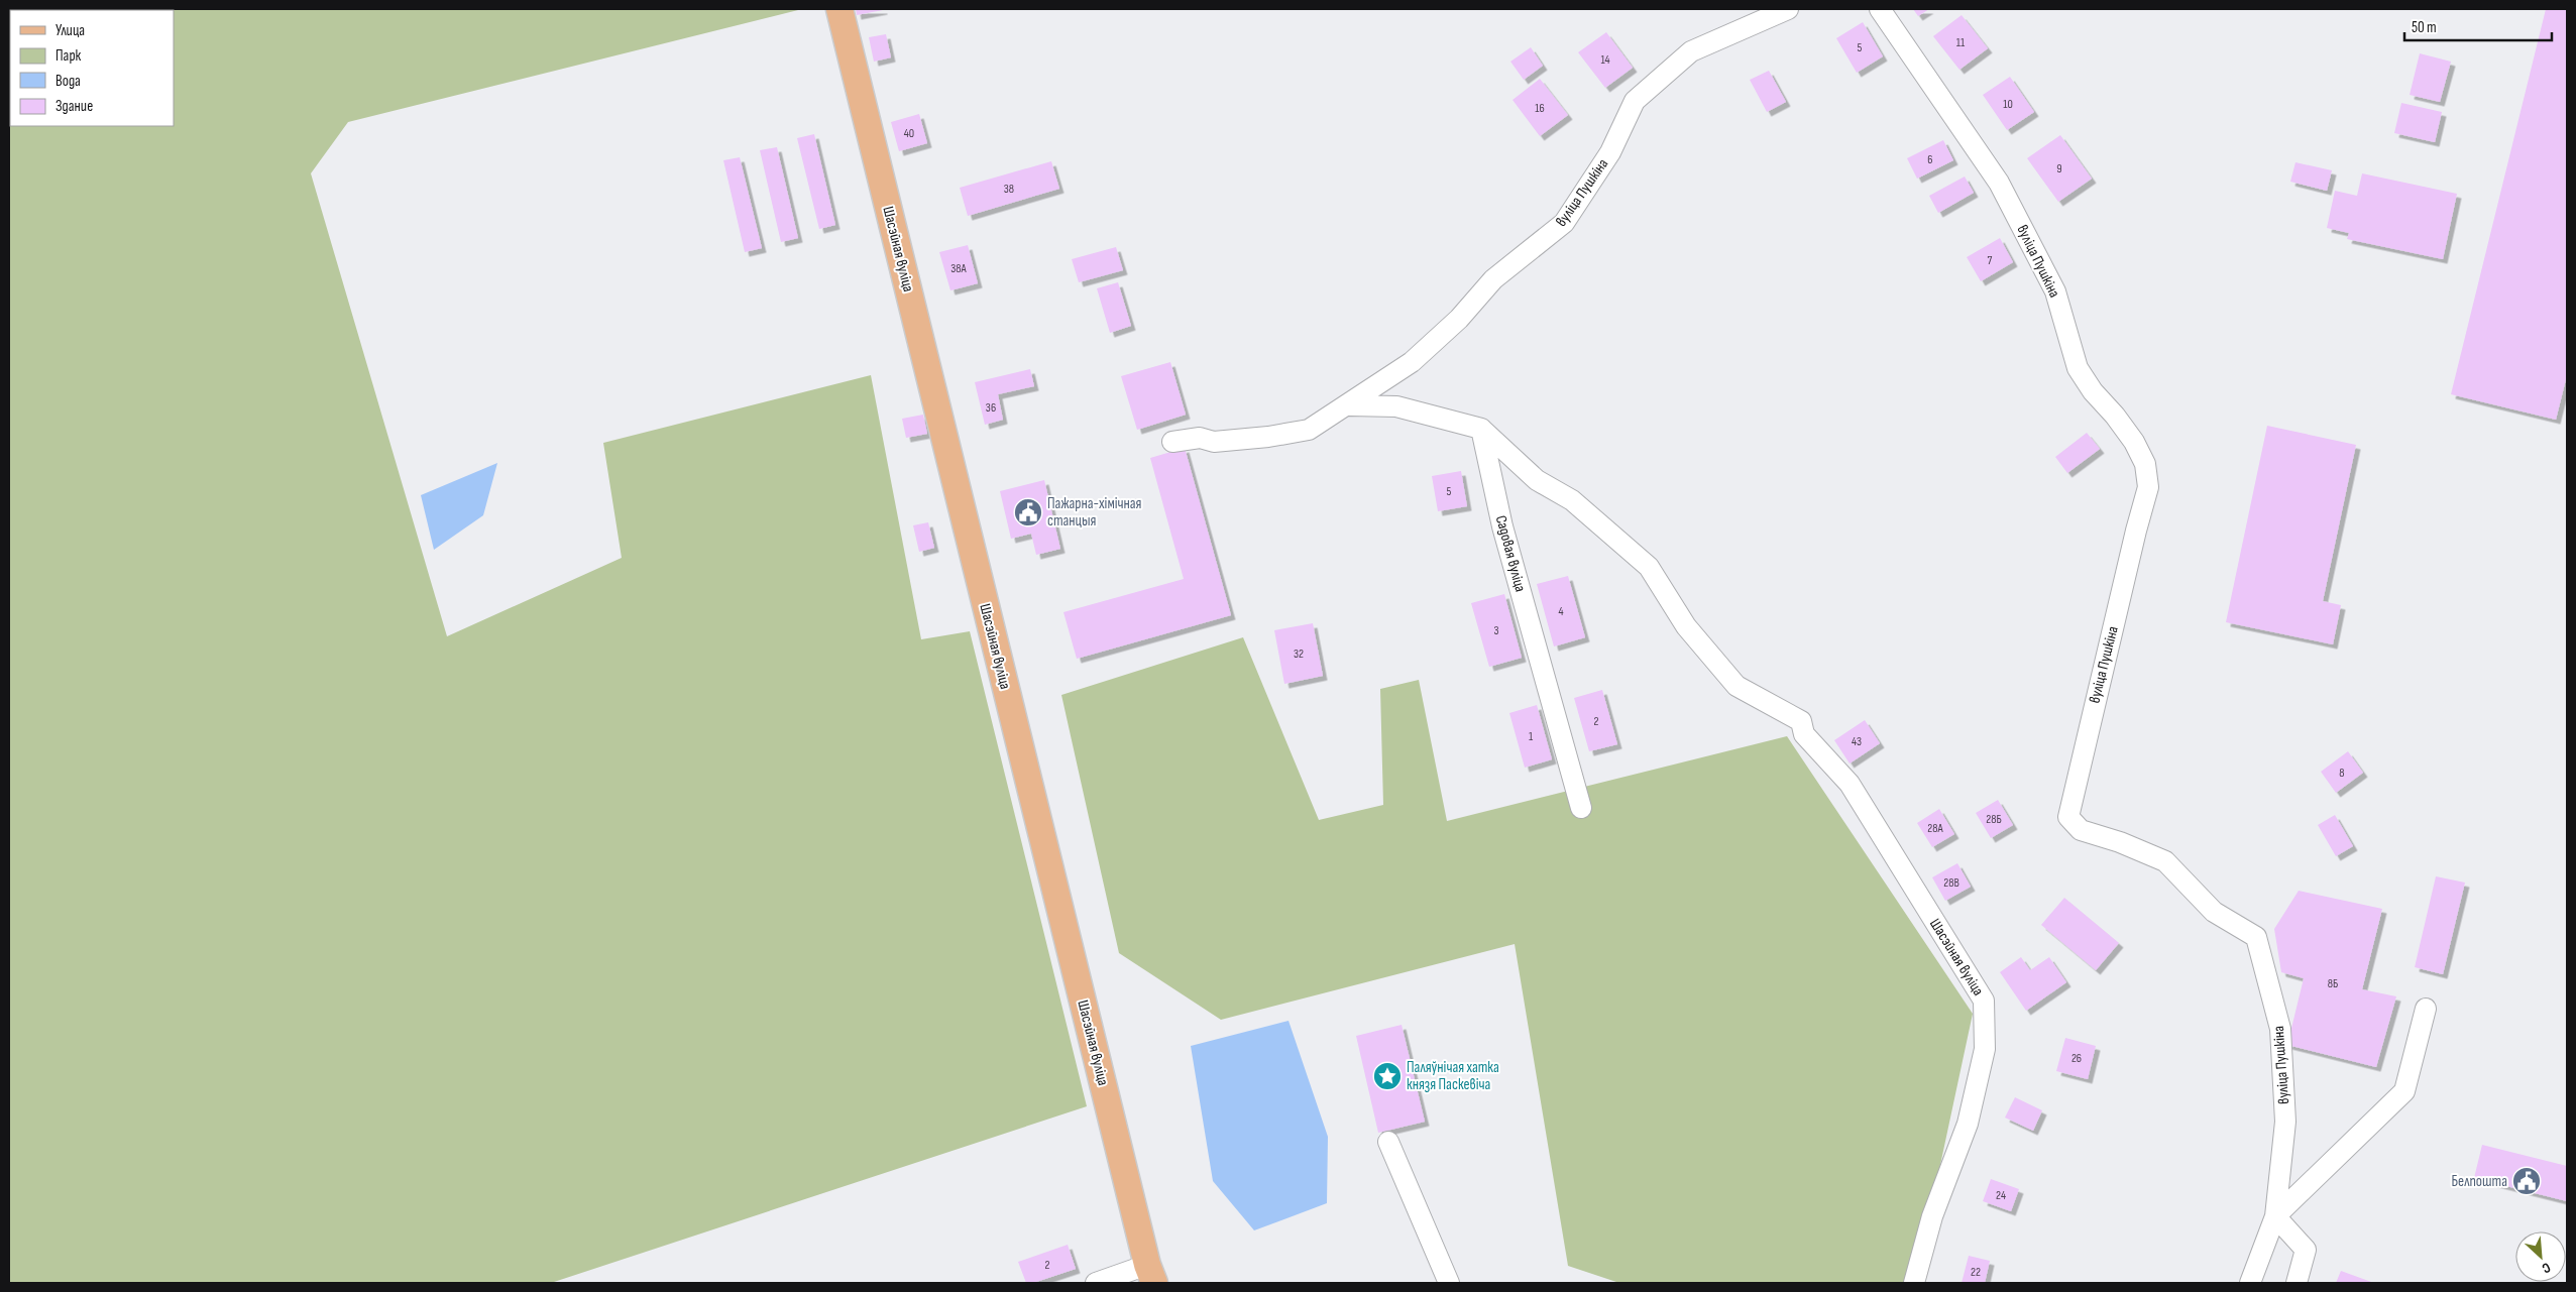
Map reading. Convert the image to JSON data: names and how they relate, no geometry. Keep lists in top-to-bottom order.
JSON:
{
  "streets": {
    "main road": ["Шасэйная вуліца"],
    "street": ["вуліца Пушкіна", "Садовая вуліца"]
  },
  "crossings": [
    ["Шасэйная вуліца", "Садовая вуліца"]
  ],
  "places": {
    "public building": ["Пажарна-хімічная станцыя", "Белпошта"],
    "place": ["Паляўнічая хатка князя Паскевіча"]
  },
  "house_numbers": [
    "11",
    "5",
    "14",
    "10",
    "16",
    "40",
    "6",
    "9",
    "38",
    "7",
    "38А",
    "36",
    "5",
    "4",
    "3",
    "32",
    "2",
    "1",
    "43",
    "8",
    "28Б",
    "28А",
    "28В",
    "8Б",
    "26",
    "24",
    "2",
    "22"
  ],
  "legend": [
    "Улица",
    "Парк",
    "Вода",
    "Здание"
  ],
  "scale_bar": "50 m",
  "north": "bottom right"
}
